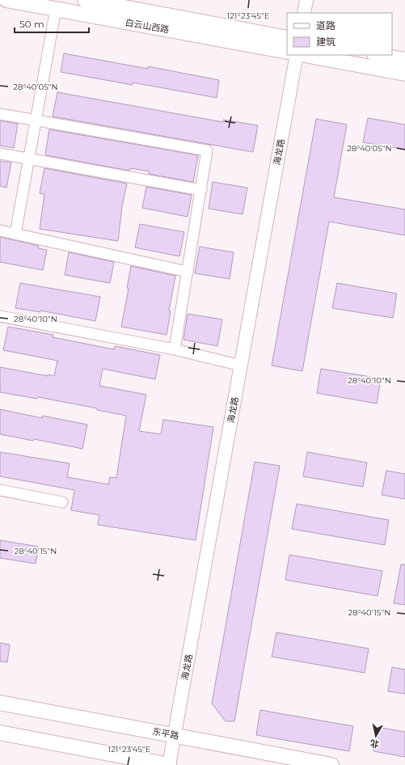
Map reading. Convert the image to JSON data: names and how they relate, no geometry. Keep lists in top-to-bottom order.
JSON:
{
  "streets": {
    "main road": ["白云山西路", "东平路"],
    "street": ["海龙路"]
  },
  "crossings": [
    ["海龙路", "东平路"]
  ],
  "legend": ["道路", "建筑"],
  "scale_bar": "50 m",
  "north": "bottom",
  "coordinates": [
    "121°23'45\"E",
    "28°40'05\"N",
    "28°40'10\"N",
    "28°40'15\"N"
  ]
}
